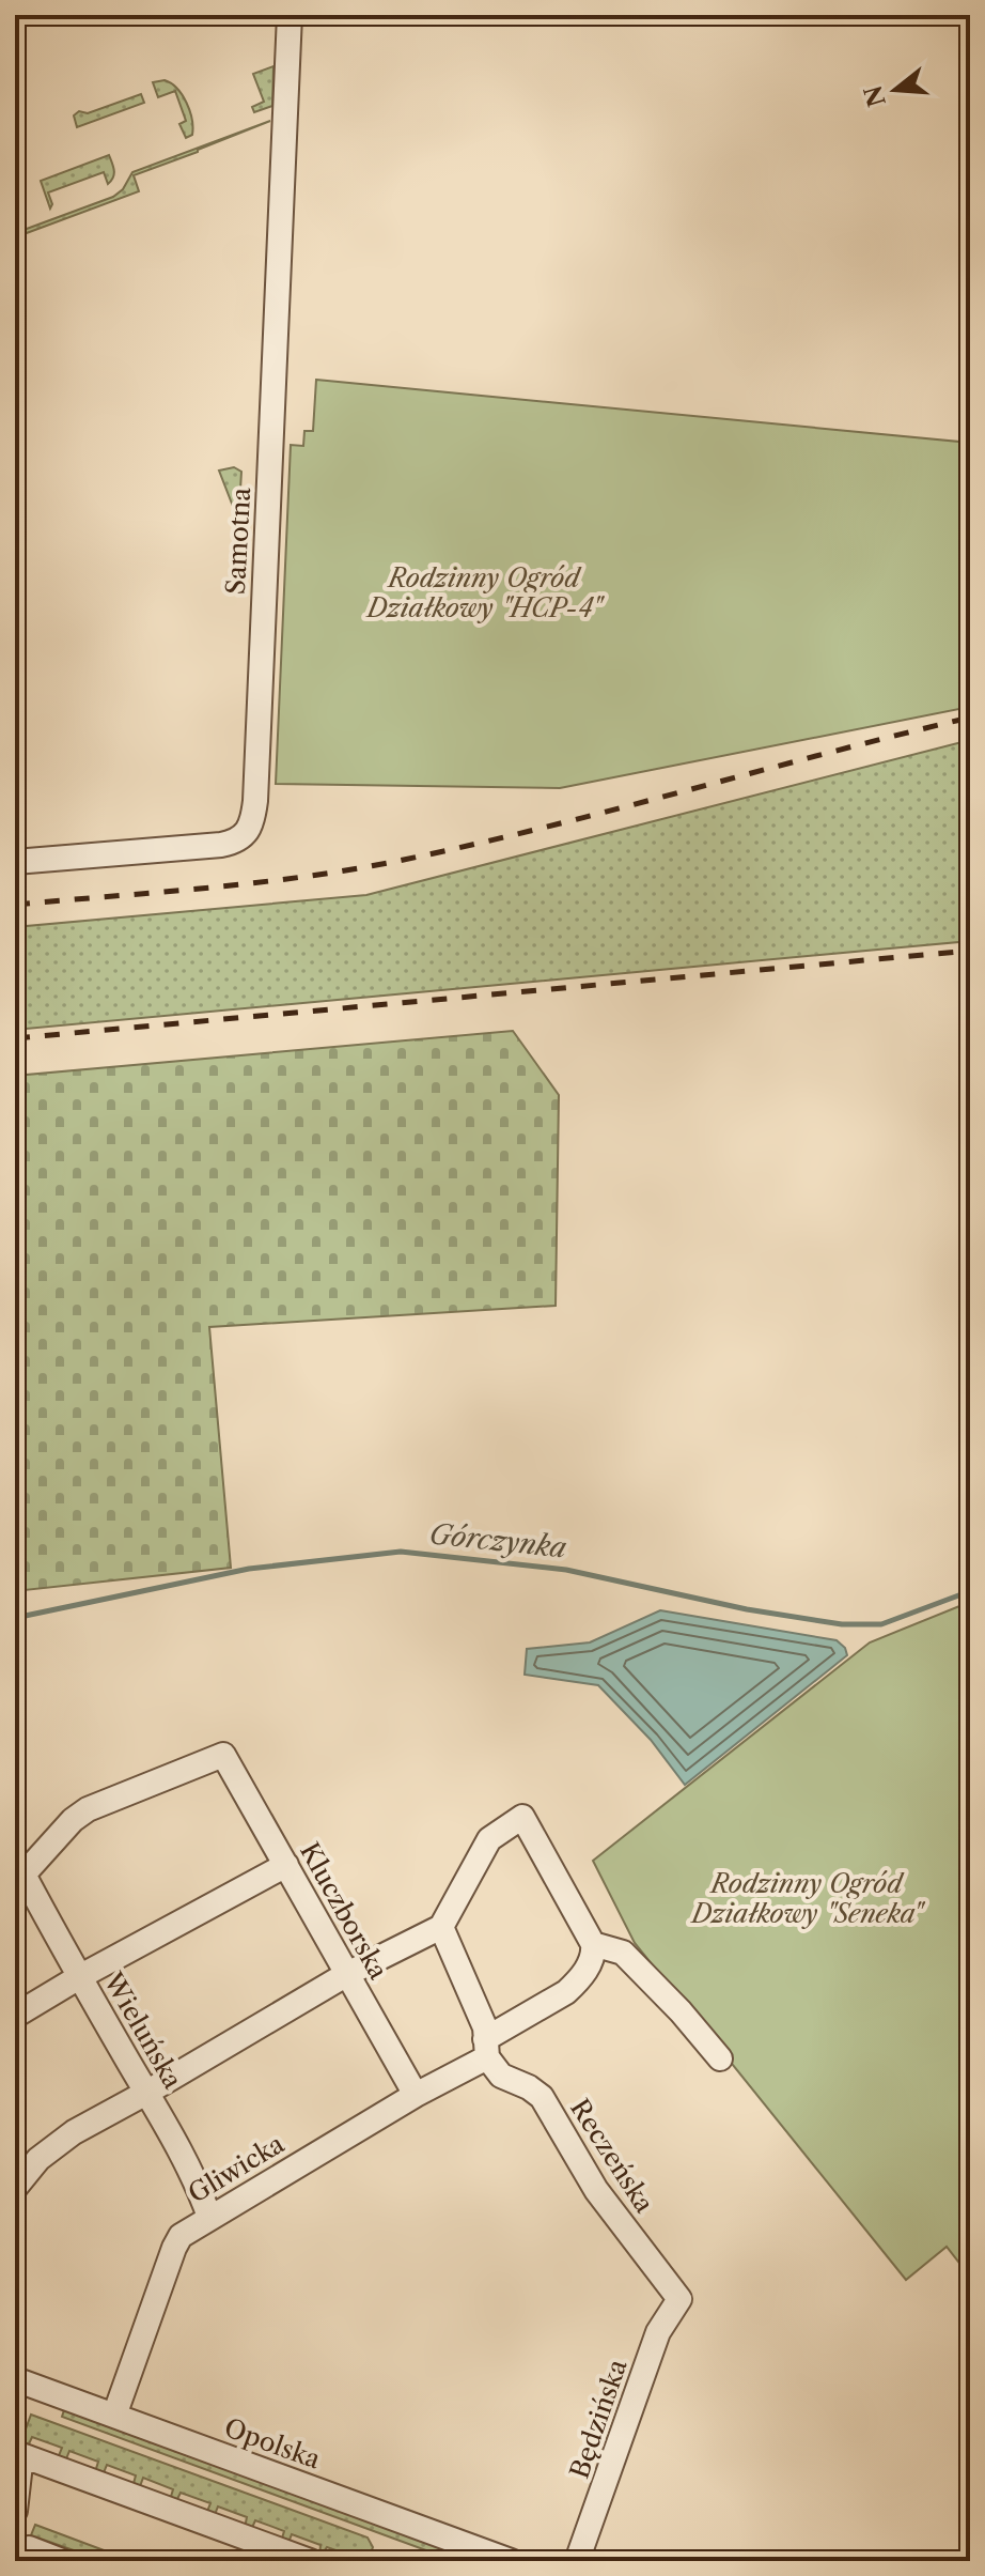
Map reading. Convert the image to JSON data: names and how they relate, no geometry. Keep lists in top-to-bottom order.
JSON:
{
  "streets": {
    "street": [
      "Samotna",
      "Kluczborska",
      "Wieluńska",
      "Reczeńska",
      "Gliwicka",
      "Będzińska",
      "Opolska"
    ]
  },
  "crossings": [
    ["Kluczborska", "Wieluńska"],
    ["Kluczborska", "Gliwicka"],
    ["Wieluńska", "Gliwicka"],
    ["Reczeńska", "Gliwicka"],
    ["Reczeńska", "Będzińska"],
    ["Gliwicka", "Opolska"]
  ],
  "water": ["Górczynka"],
  "parks": ["Rodzinny Ogród Działkowy \"HCP-4\"", "Rodzinny Ogród Działkowy \"Seneka\""],
  "north": "left"
}
